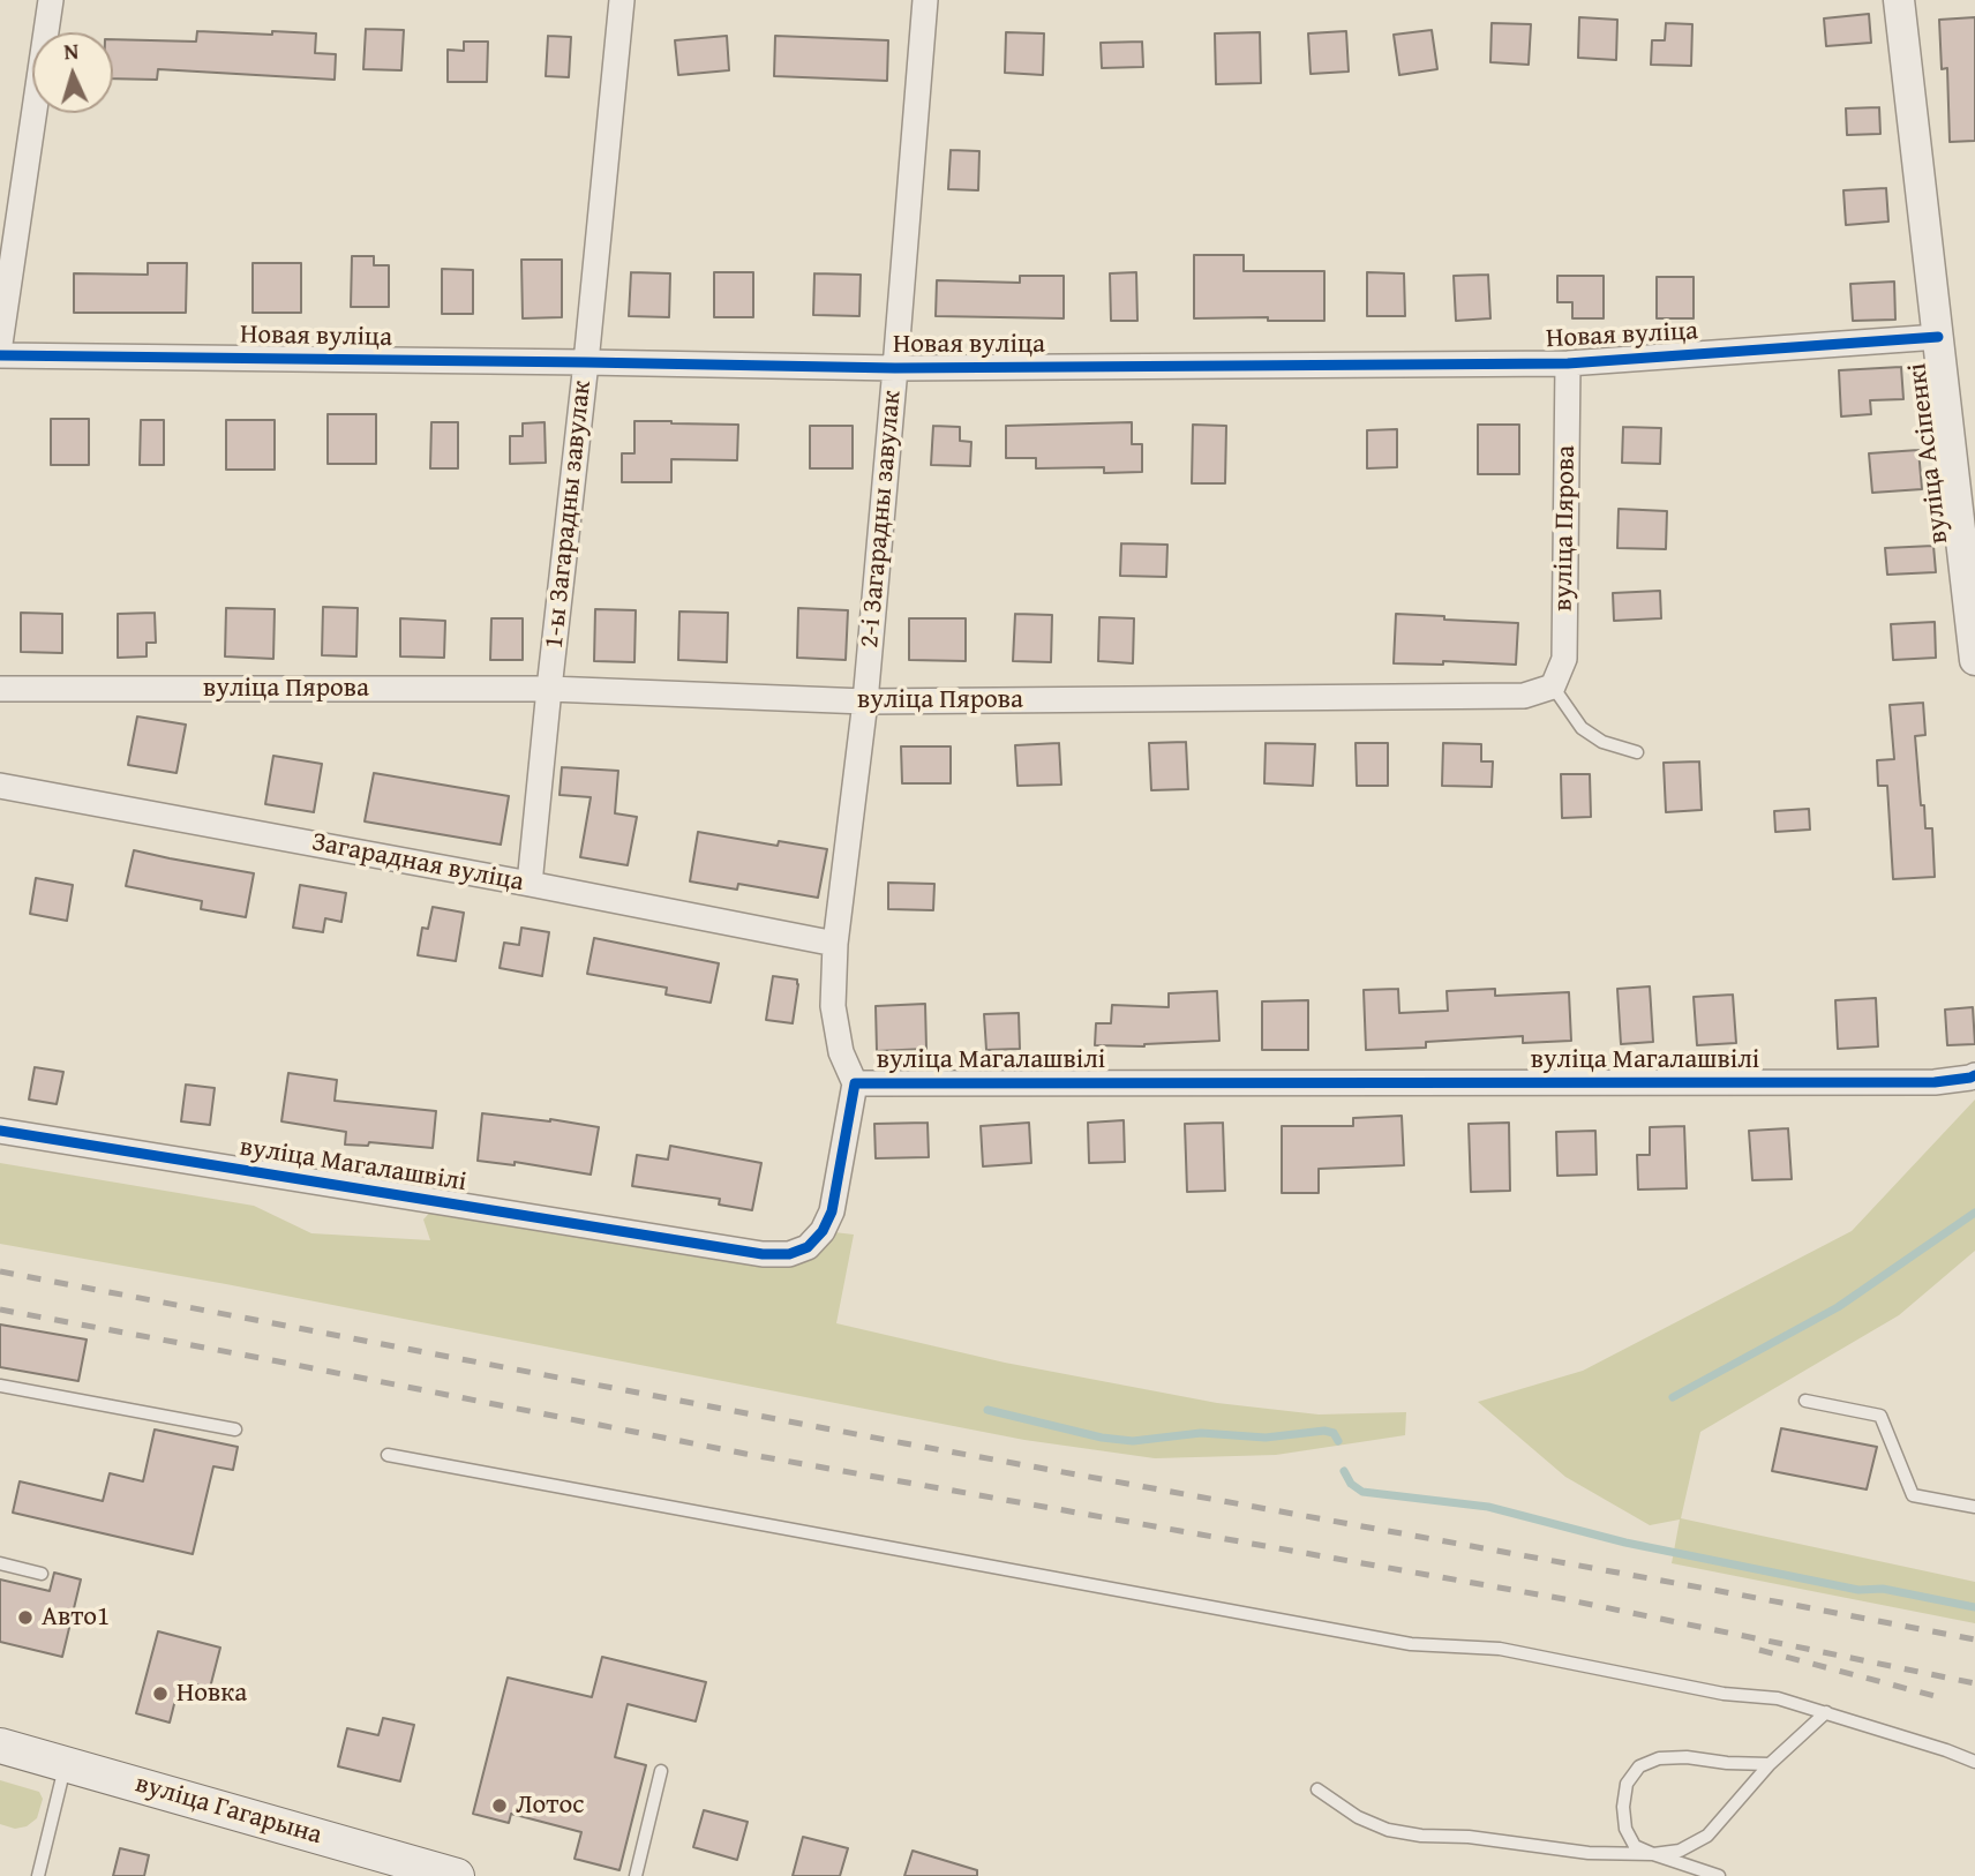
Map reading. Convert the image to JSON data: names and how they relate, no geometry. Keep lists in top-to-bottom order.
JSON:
{
  "streets": {
    "main road": ["вуліца Гагарына"],
    "street": [
      "Новая вуліца",
      "вуліца Асіпенкі",
      "1-ы Загарадны завулак",
      "2-і Загарадны завулак",
      "вуліца Пярова",
      "Загарадная вуліца",
      "вуліца Магалашвілі"
    ]
  },
  "crossings": [
    ["Новая вуліца", "вуліца Асіпенкі"],
    ["Новая вуліца", "1-ы Загарадны завулак"],
    ["Новая вуліца", "2-і Загарадны завулак"],
    ["Новая вуліца", "вуліца Пярова"],
    ["1-ы Загарадны завулак", "вуліца Пярова"],
    ["1-ы Загарадны завулак", "Загарадная вуліца"],
    ["2-і Загарадны завулак", "вуліца Пярова"],
    ["2-і Загарадны завулак", "Загарадная вуліца"],
    ["2-і Загарадны завулак", "вуліца Магалашвілі"]
  ],
  "places": ["Авто1", "Новка", "Лотос"],
  "north": "top"
}
